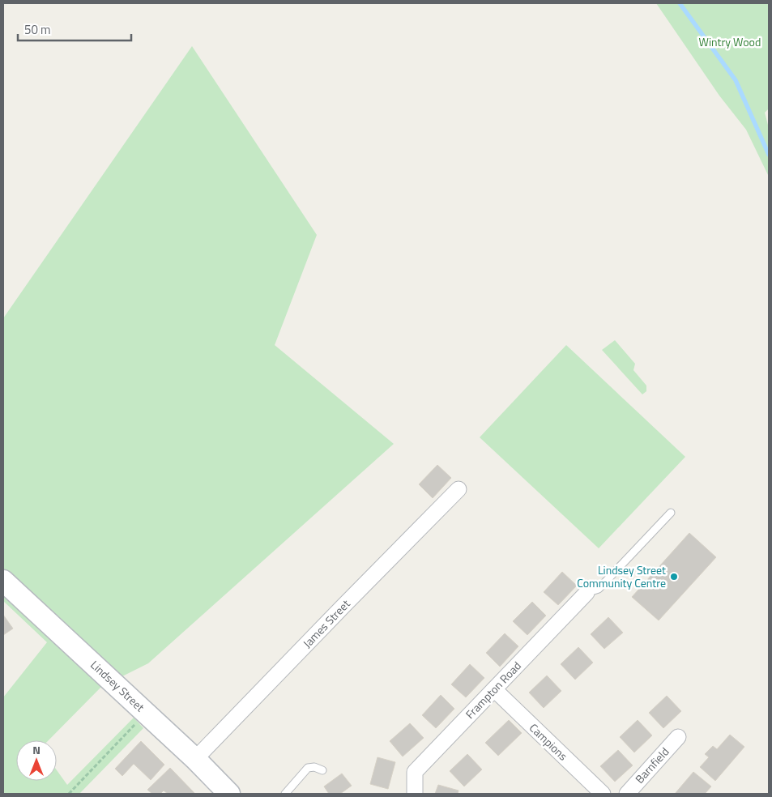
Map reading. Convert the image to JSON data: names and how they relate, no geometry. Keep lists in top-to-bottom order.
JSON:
{
  "streets": {
    "main road": ["Lindsey Street"],
    "street": [
      "James Street",
      "Frampton Road",
      "Campions",
      "Barnfield"
    ]
  },
  "crossings": [
    ["James Street", "Lindsey Street"],
    ["Frampton Road", "Campions"]
  ],
  "parks": ["Wintry Wood"],
  "places": ["Lindsey Street Community Centre"],
  "scale_bar": "50 m",
  "north": "top"
}
